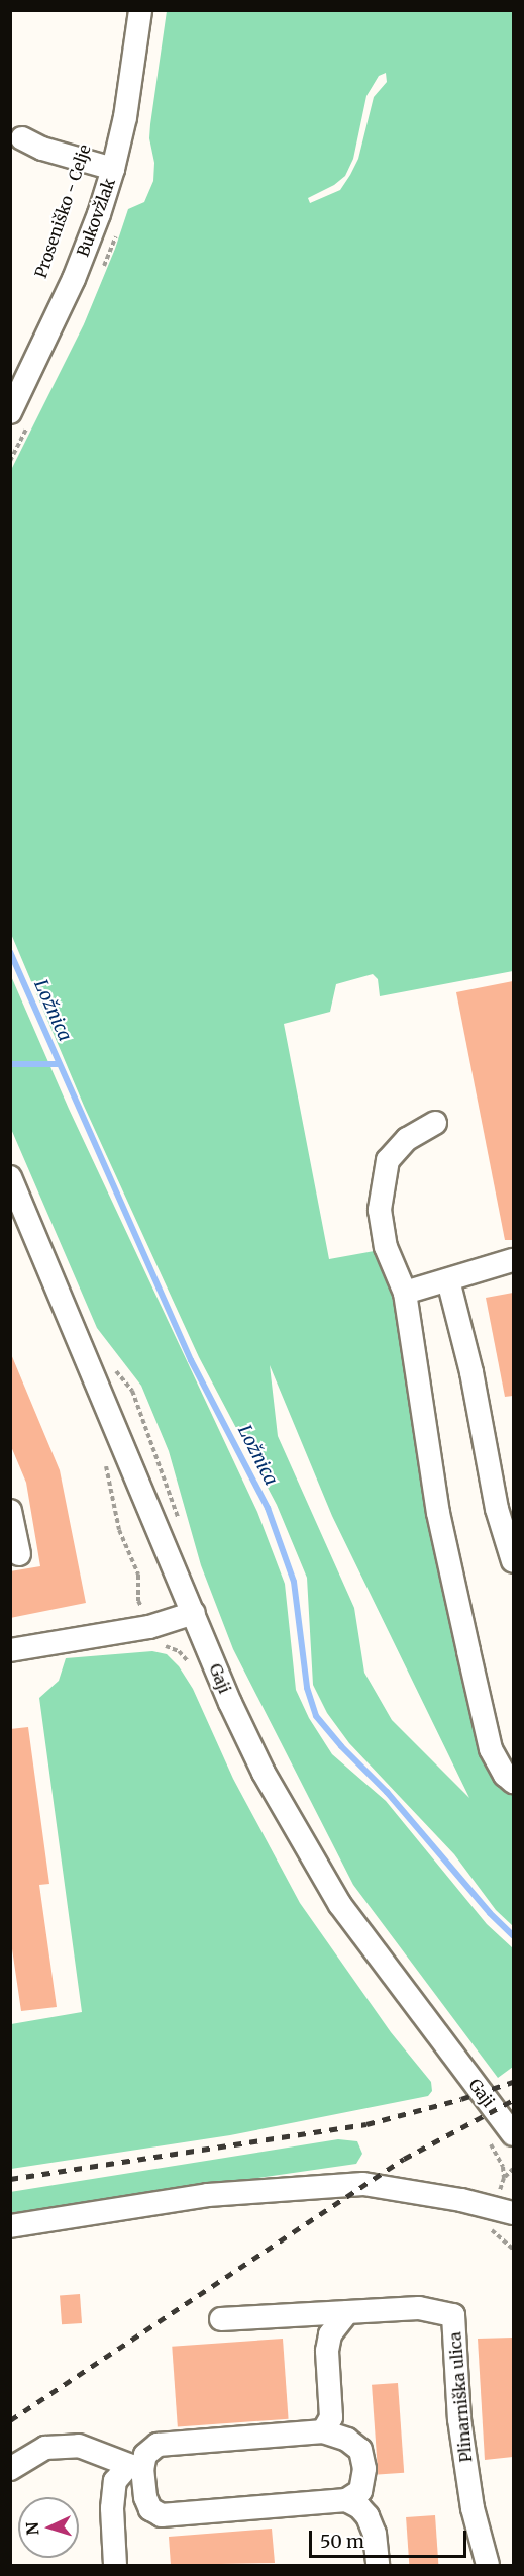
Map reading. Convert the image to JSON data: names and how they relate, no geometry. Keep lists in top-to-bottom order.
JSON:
{
  "streets": {
    "street": ["Bukovžlak", "Gaji", "Plinarniška ulica"]
  },
  "water": ["Ložnica"],
  "scale_bar": "50 m",
  "north": "left"
}
